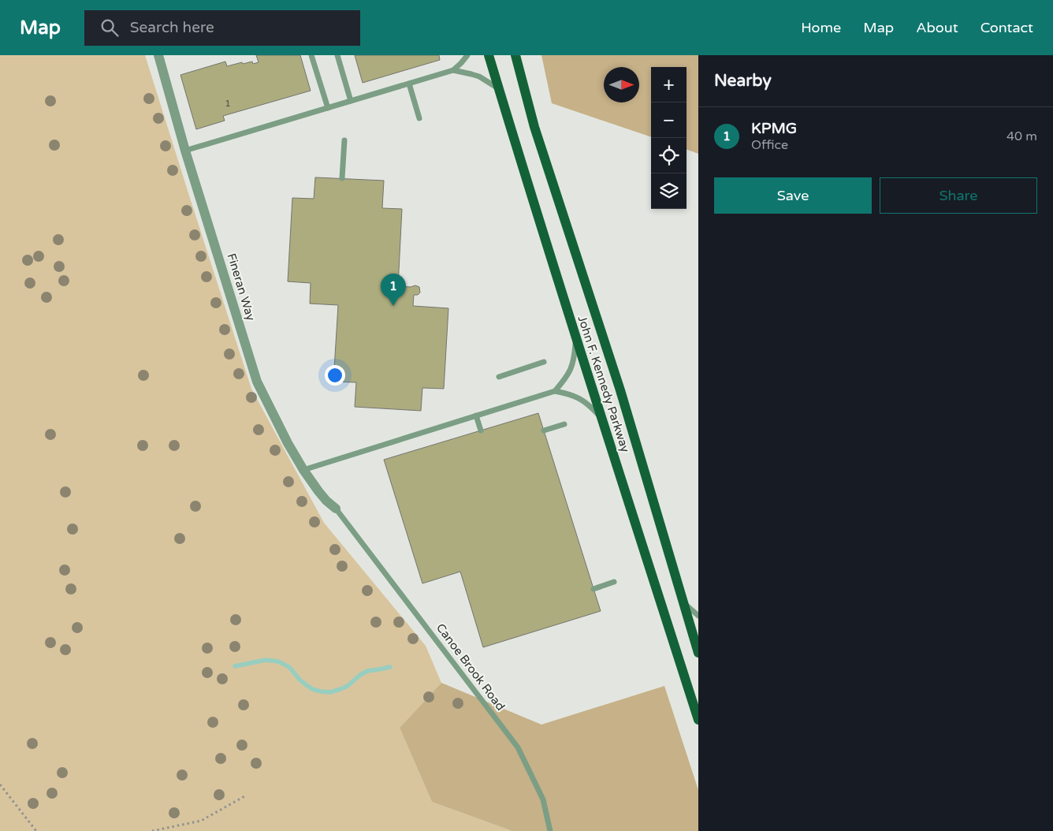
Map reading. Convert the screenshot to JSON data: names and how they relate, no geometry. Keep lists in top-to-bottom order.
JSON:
{
  "streets": {
    "main road": ["John F. Kennedy Parkway"],
    "street": ["Fineran Way"],
    "lane": ["Canoe Brook Road"]
  },
  "crossings": [
    ["Fineran Way", "Canoe Brook Road"]
  ],
  "house_numbers": ["1"],
  "north": "right",
  "page": {
    "header": "Map",
    "search": "Search here",
    "nav": [
      "Home",
      "Map",
      "About",
      "Contact"
    ],
    "heading": "Nearby",
    "map_buttons": ["+", "−"],
    "list": [
      {
        "mark": "1",
        "name": "KPMG",
        "note": "Office",
        "value": "40 m"
      }
    ],
    "buttons": ["Save", "Share"],
    "pins": "1"
  }
}
